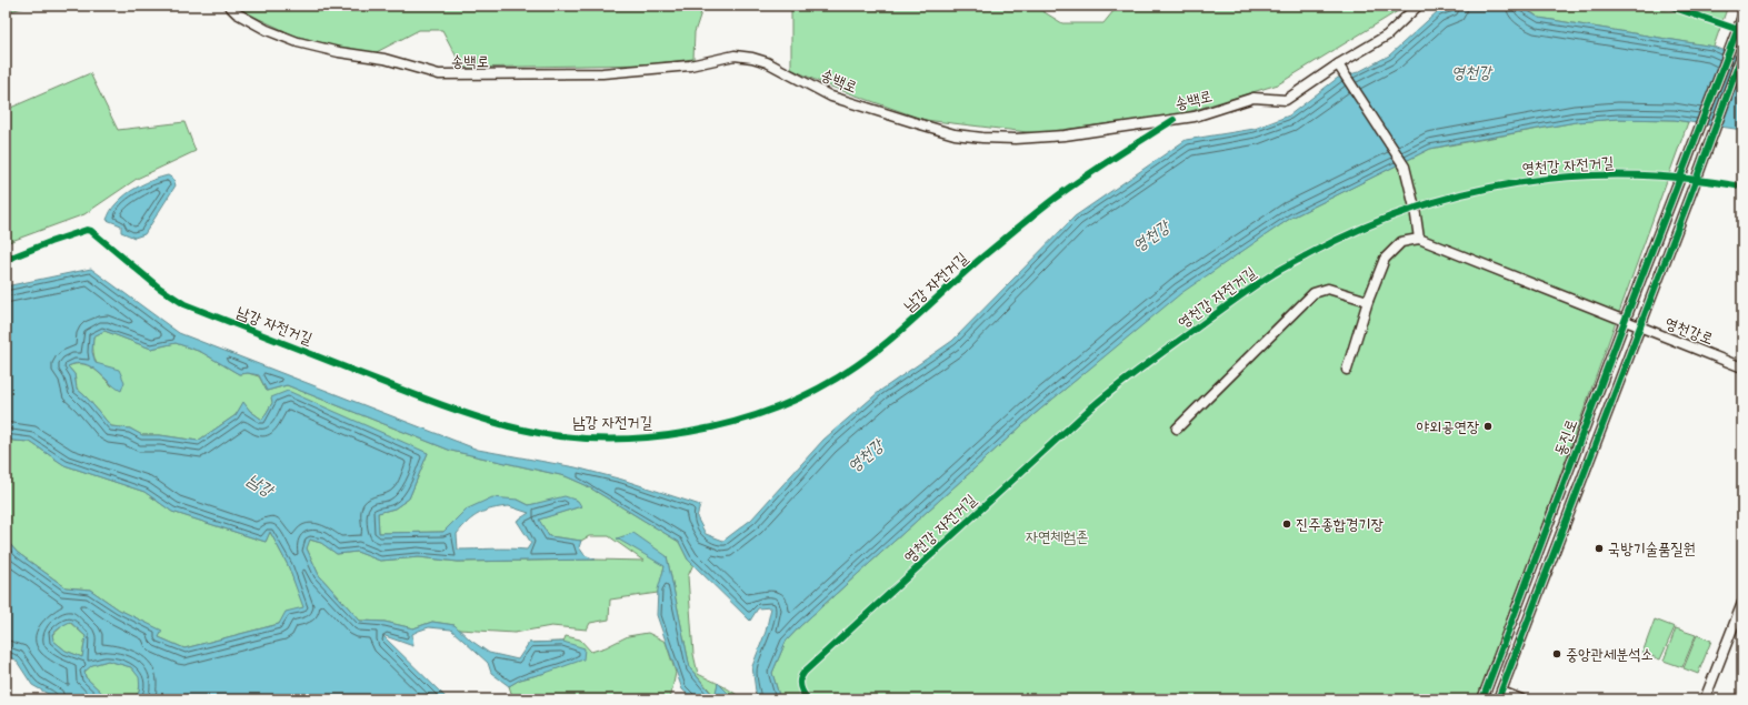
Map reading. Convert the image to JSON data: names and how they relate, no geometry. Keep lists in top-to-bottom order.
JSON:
{
  "streets": {
    "street": ["송백로", "영천강로", "동진로"],
    "cycle path": ["영천강 자전거길", "남강 자전거길"]
  },
  "crossings": [
    ["영천강로", "동진로"]
  ],
  "water": ["영천강", "남강"],
  "parks": ["자연체험존"],
  "places": [
    "야외공연장",
    "진주종합경기장",
    "국방기술품질원",
    "중앙관세분석소"
  ]
}
